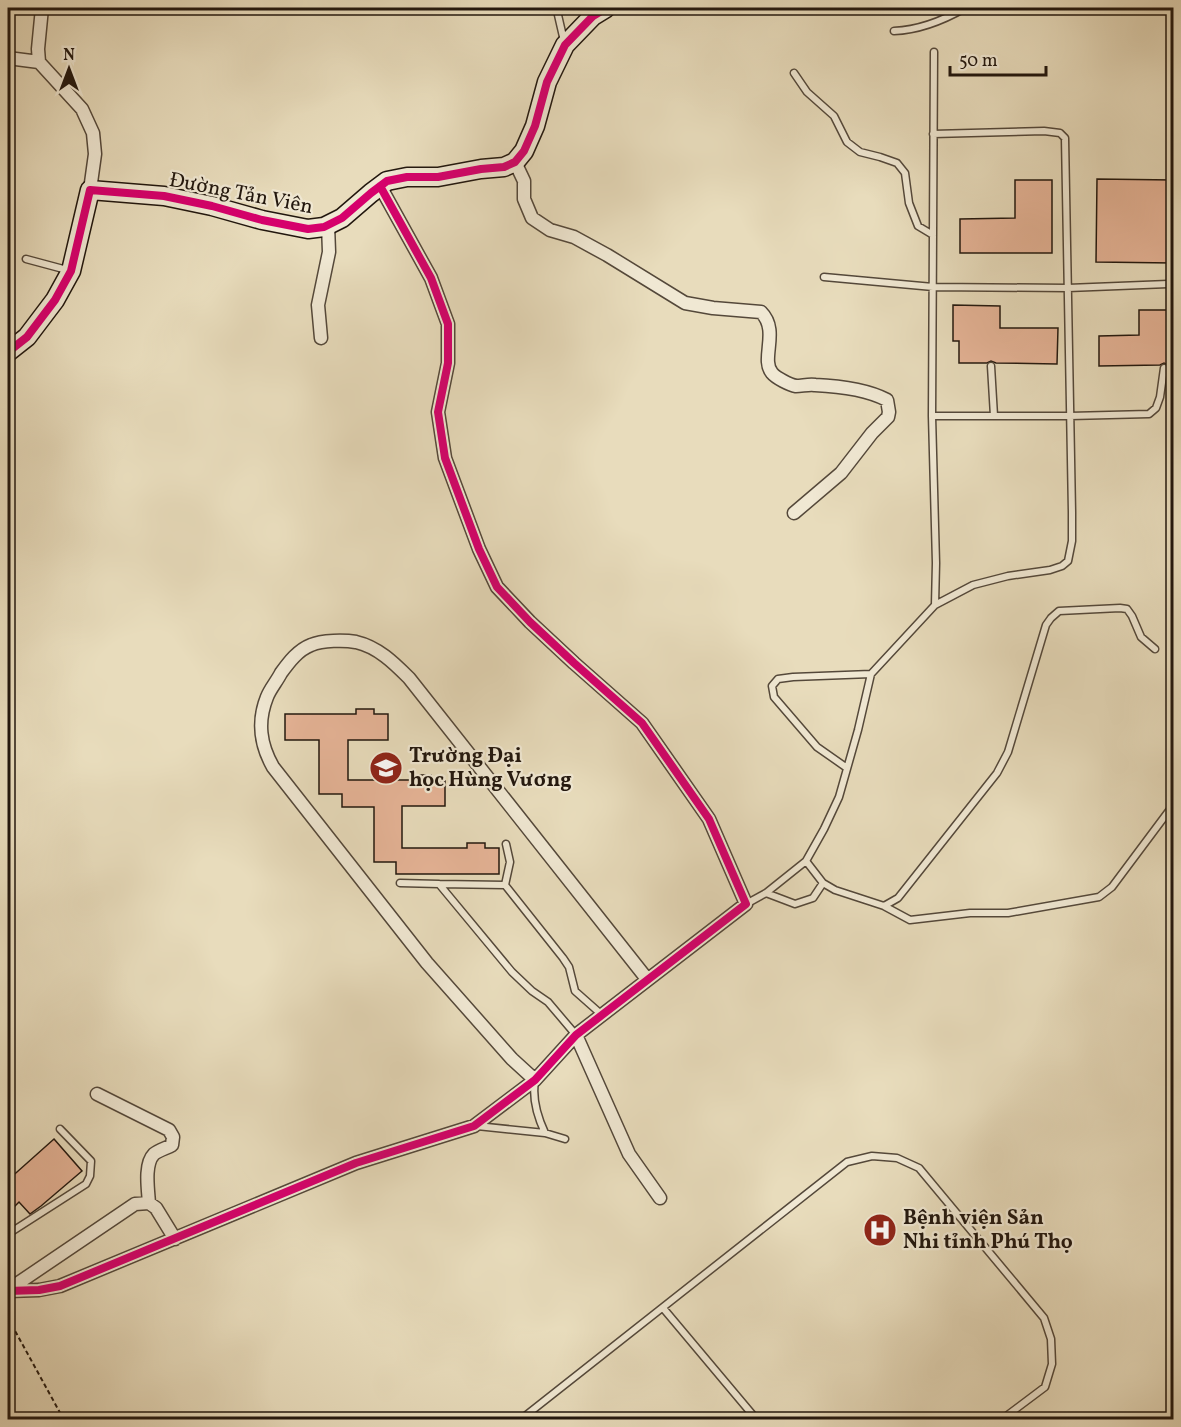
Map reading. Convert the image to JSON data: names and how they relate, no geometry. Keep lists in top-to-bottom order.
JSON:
{
  "streets": {
    "street": ["Đường Tản Viên"]
  },
  "places": {
    "school or university": ["Trường Đại học Hùng Vương"],
    "hospital": ["Bệnh viện Sản Nhi tỉnh Phú Thọ"]
  },
  "scale_bar": "50 m",
  "north": "top"
}
